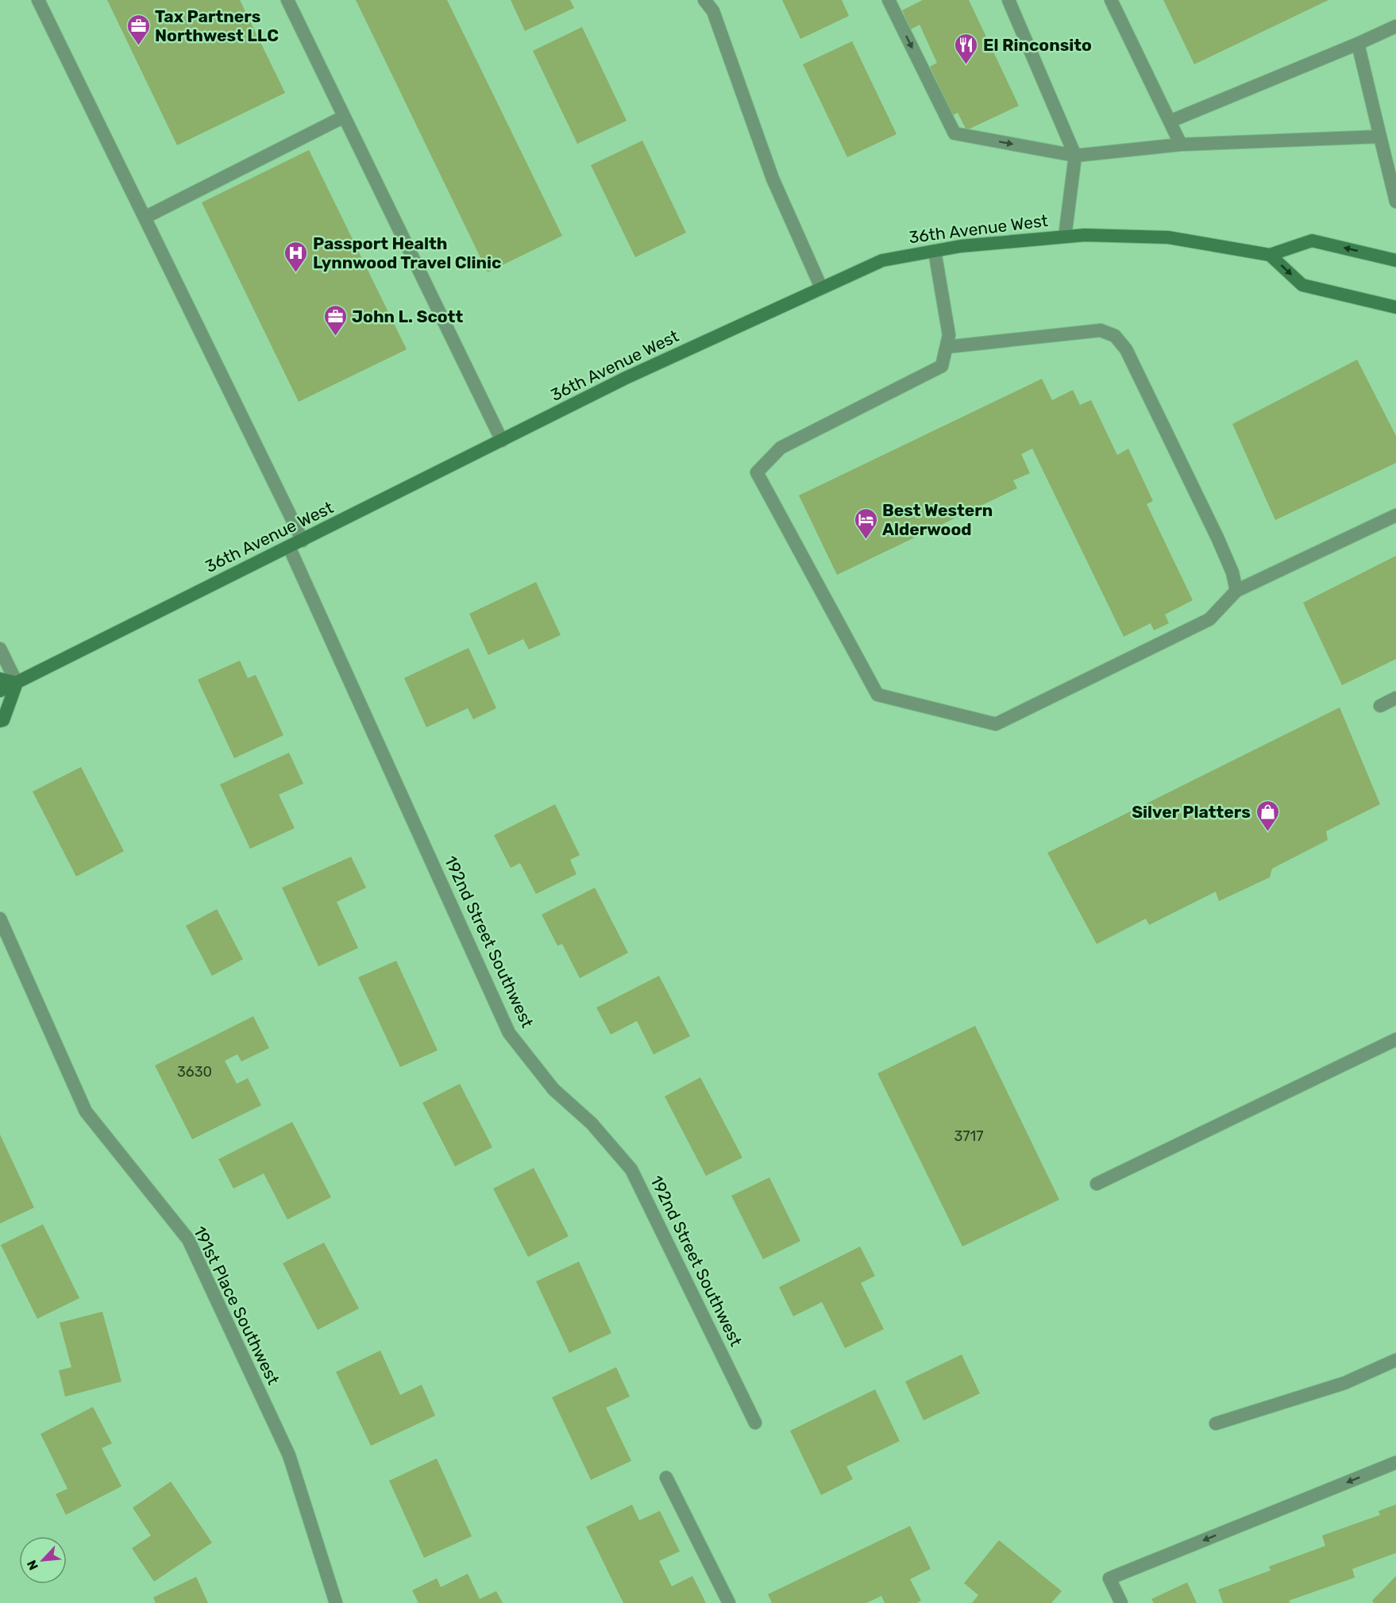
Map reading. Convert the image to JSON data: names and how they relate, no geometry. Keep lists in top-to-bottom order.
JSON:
{
  "streets": {
    "main road": ["36th Avenue West"],
    "street": ["192nd Street Southwest", "191st Place Southwest"]
  },
  "crossings": [
    ["36th Avenue West", "192nd Street Southwest"]
  ],
  "places": {
    "office": ["Tax Partners Northwest LLC", "John L. Scott"],
    "restaurant": ["El Rinconsito"],
    "hospital": ["Passport Health Lynnwood Travel Clinic"],
    "hotel": ["Best Western Alderwood"],
    "shop": ["Silver Platters"]
  },
  "house_numbers": ["3630", "3717"],
  "north": "bottom left"
}
